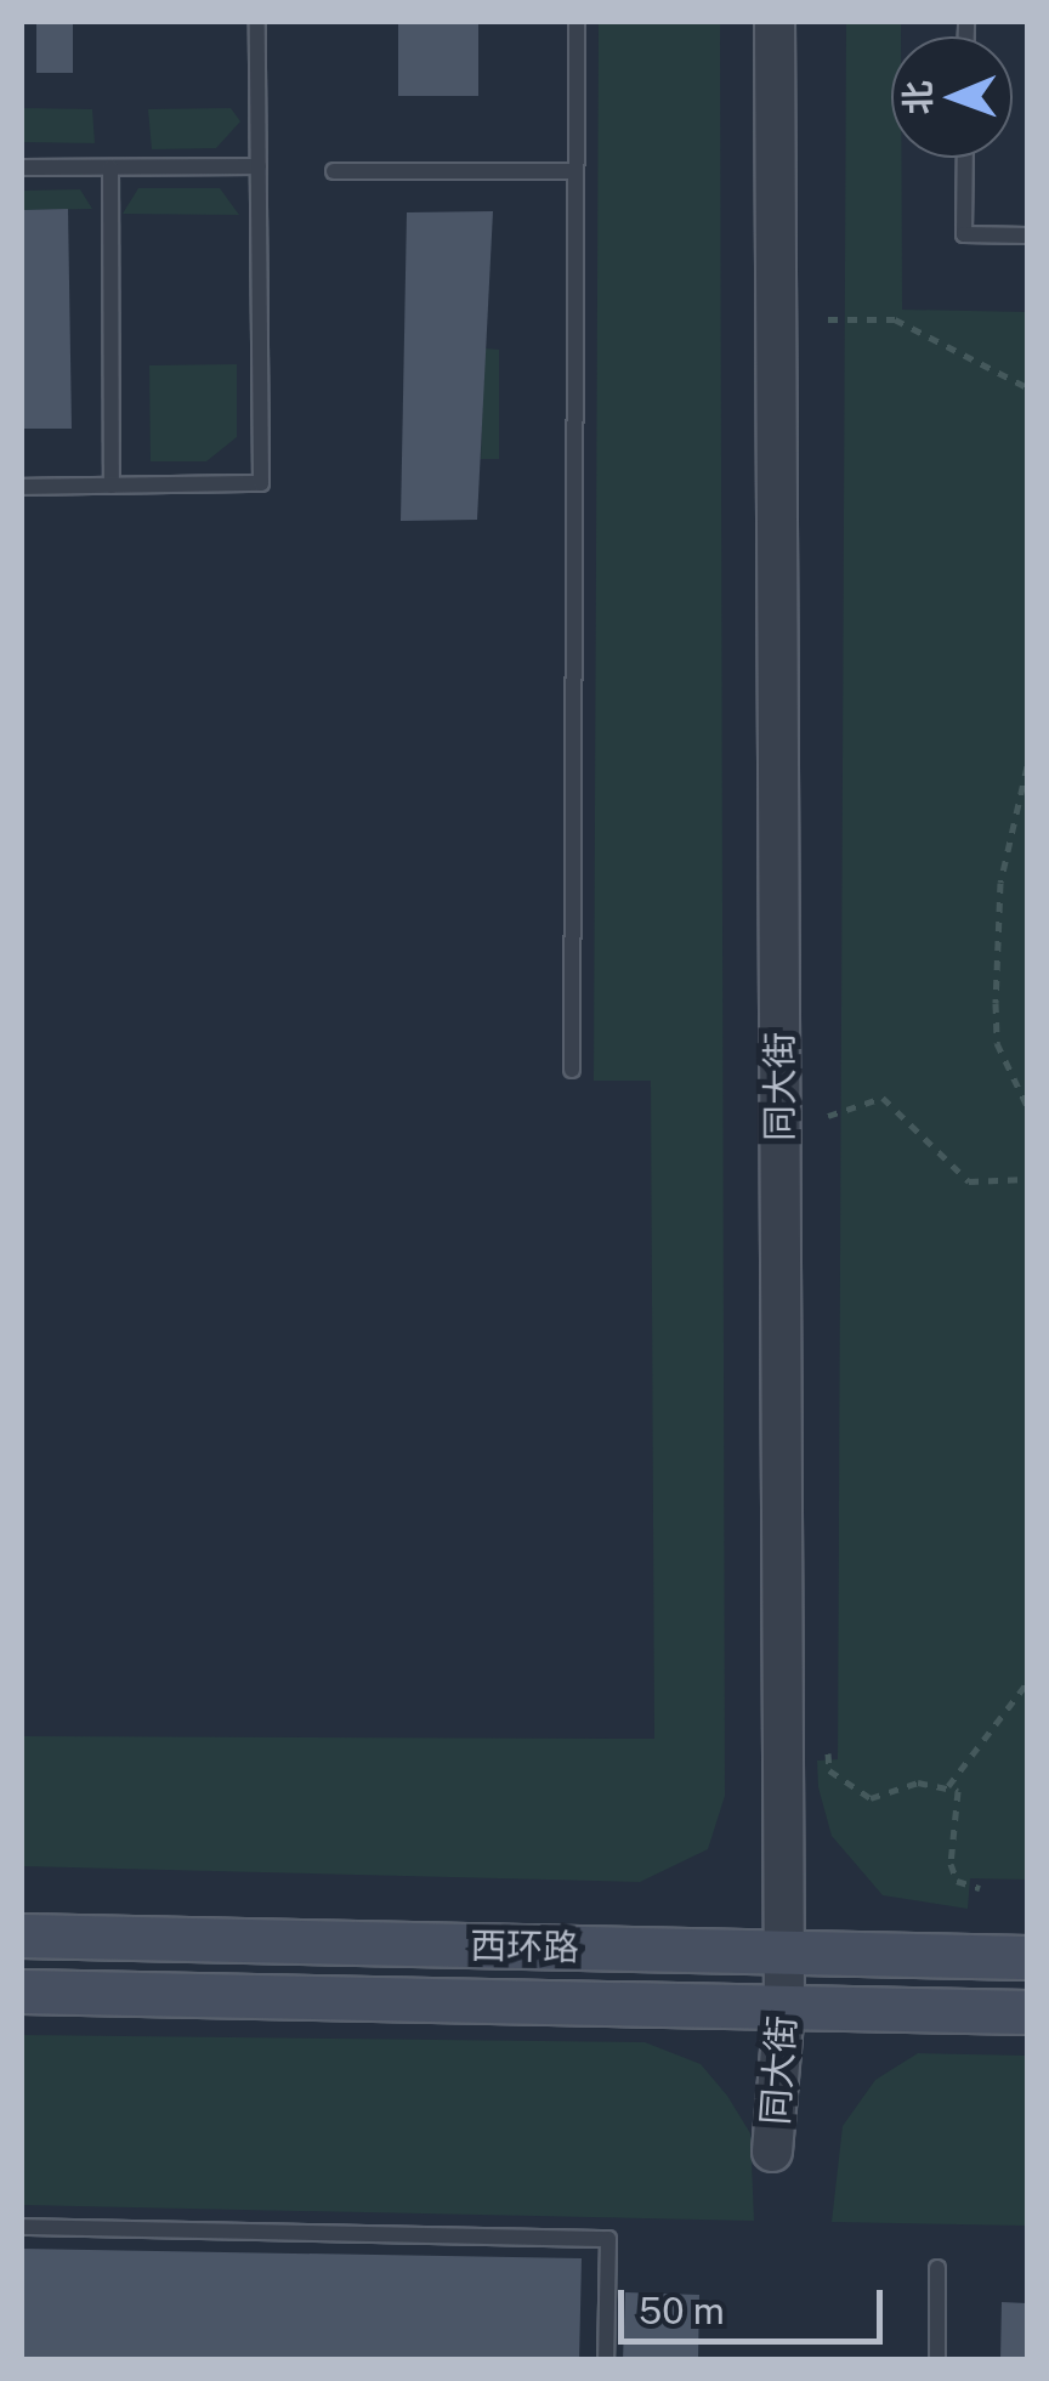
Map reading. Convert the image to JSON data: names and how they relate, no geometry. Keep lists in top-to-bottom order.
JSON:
{
  "streets": {
    "main road": ["西环路"],
    "street": ["同大街"]
  },
  "crossings": [
    ["同大街", "西环路"]
  ],
  "scale_bar": "50 m",
  "north": "left"
}
